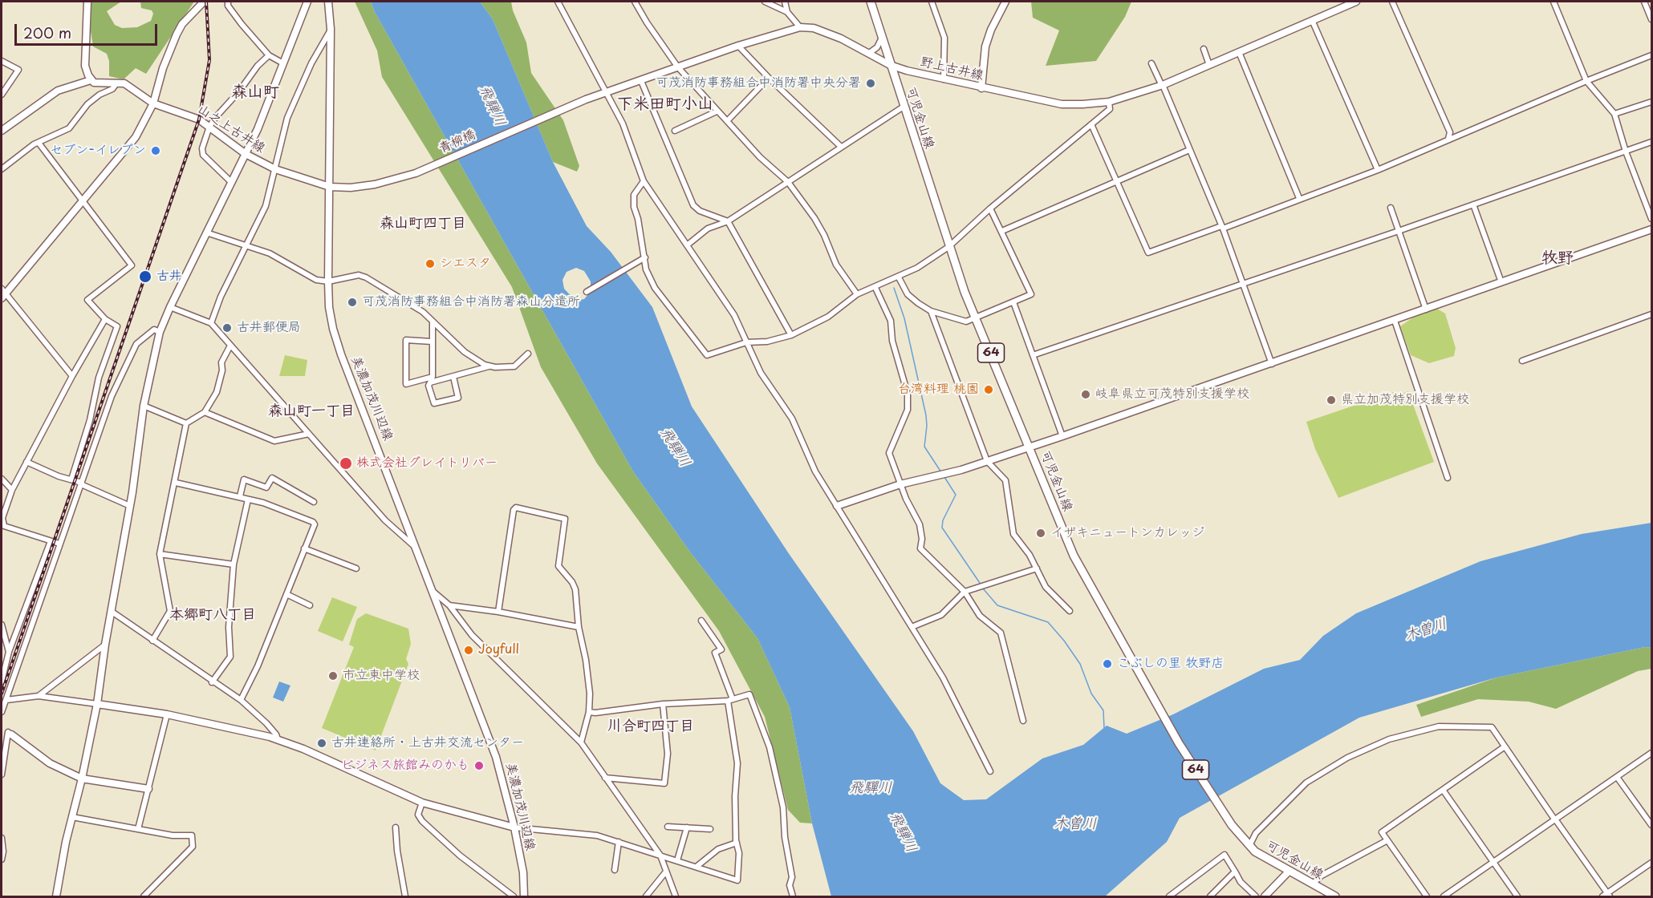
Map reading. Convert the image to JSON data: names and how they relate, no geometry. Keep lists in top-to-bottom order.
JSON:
{
  "streets": {
    "main road": ["可児金山線", "64"],
    "street": [
      "野上古井線",
      "山之上古井線",
      "青柳橋",
      "美濃加茂川辺線"
    ]
  },
  "crossings": [
    ["野上古井線", "可児金山線"],
    ["野上古井線", "青柳橋"],
    ["山之上古井線", "青柳橋"],
    ["山之上古井線", "美濃加茂川辺線"],
    ["青柳橋", "美濃加茂川辺線"]
  ],
  "districts": [
    "森山町",
    "下米田町小山",
    "森山町四丁目",
    "牧野",
    "森山町一丁目",
    "本郷町八丁目",
    "川合町四丁目"
  ],
  "water": ["飛騨川", "木曽川", "飛驒川"],
  "places": [
    "可茂消防事務組合中消防署中央分署",
    "セブン-イレブン",
    "シエスタ",
    "古井",
    "可茂消防事務組合中消防署森山分遣所",
    "古井郵便局",
    "台湾料理 桃園",
    "岐阜県立可茂特別支援学校",
    "県立加茂特別支援学校",
    "株式会社グレイトリバー",
    "イザキニュートンカレッジ",
    "Joyfull",
    "こぶしの里 牧野店",
    "市立東中学校",
    "古井連絡所・上古井交流センター",
    "ビジネス旅館みのかも"
  ],
  "scale_bar": "200 m"
}
